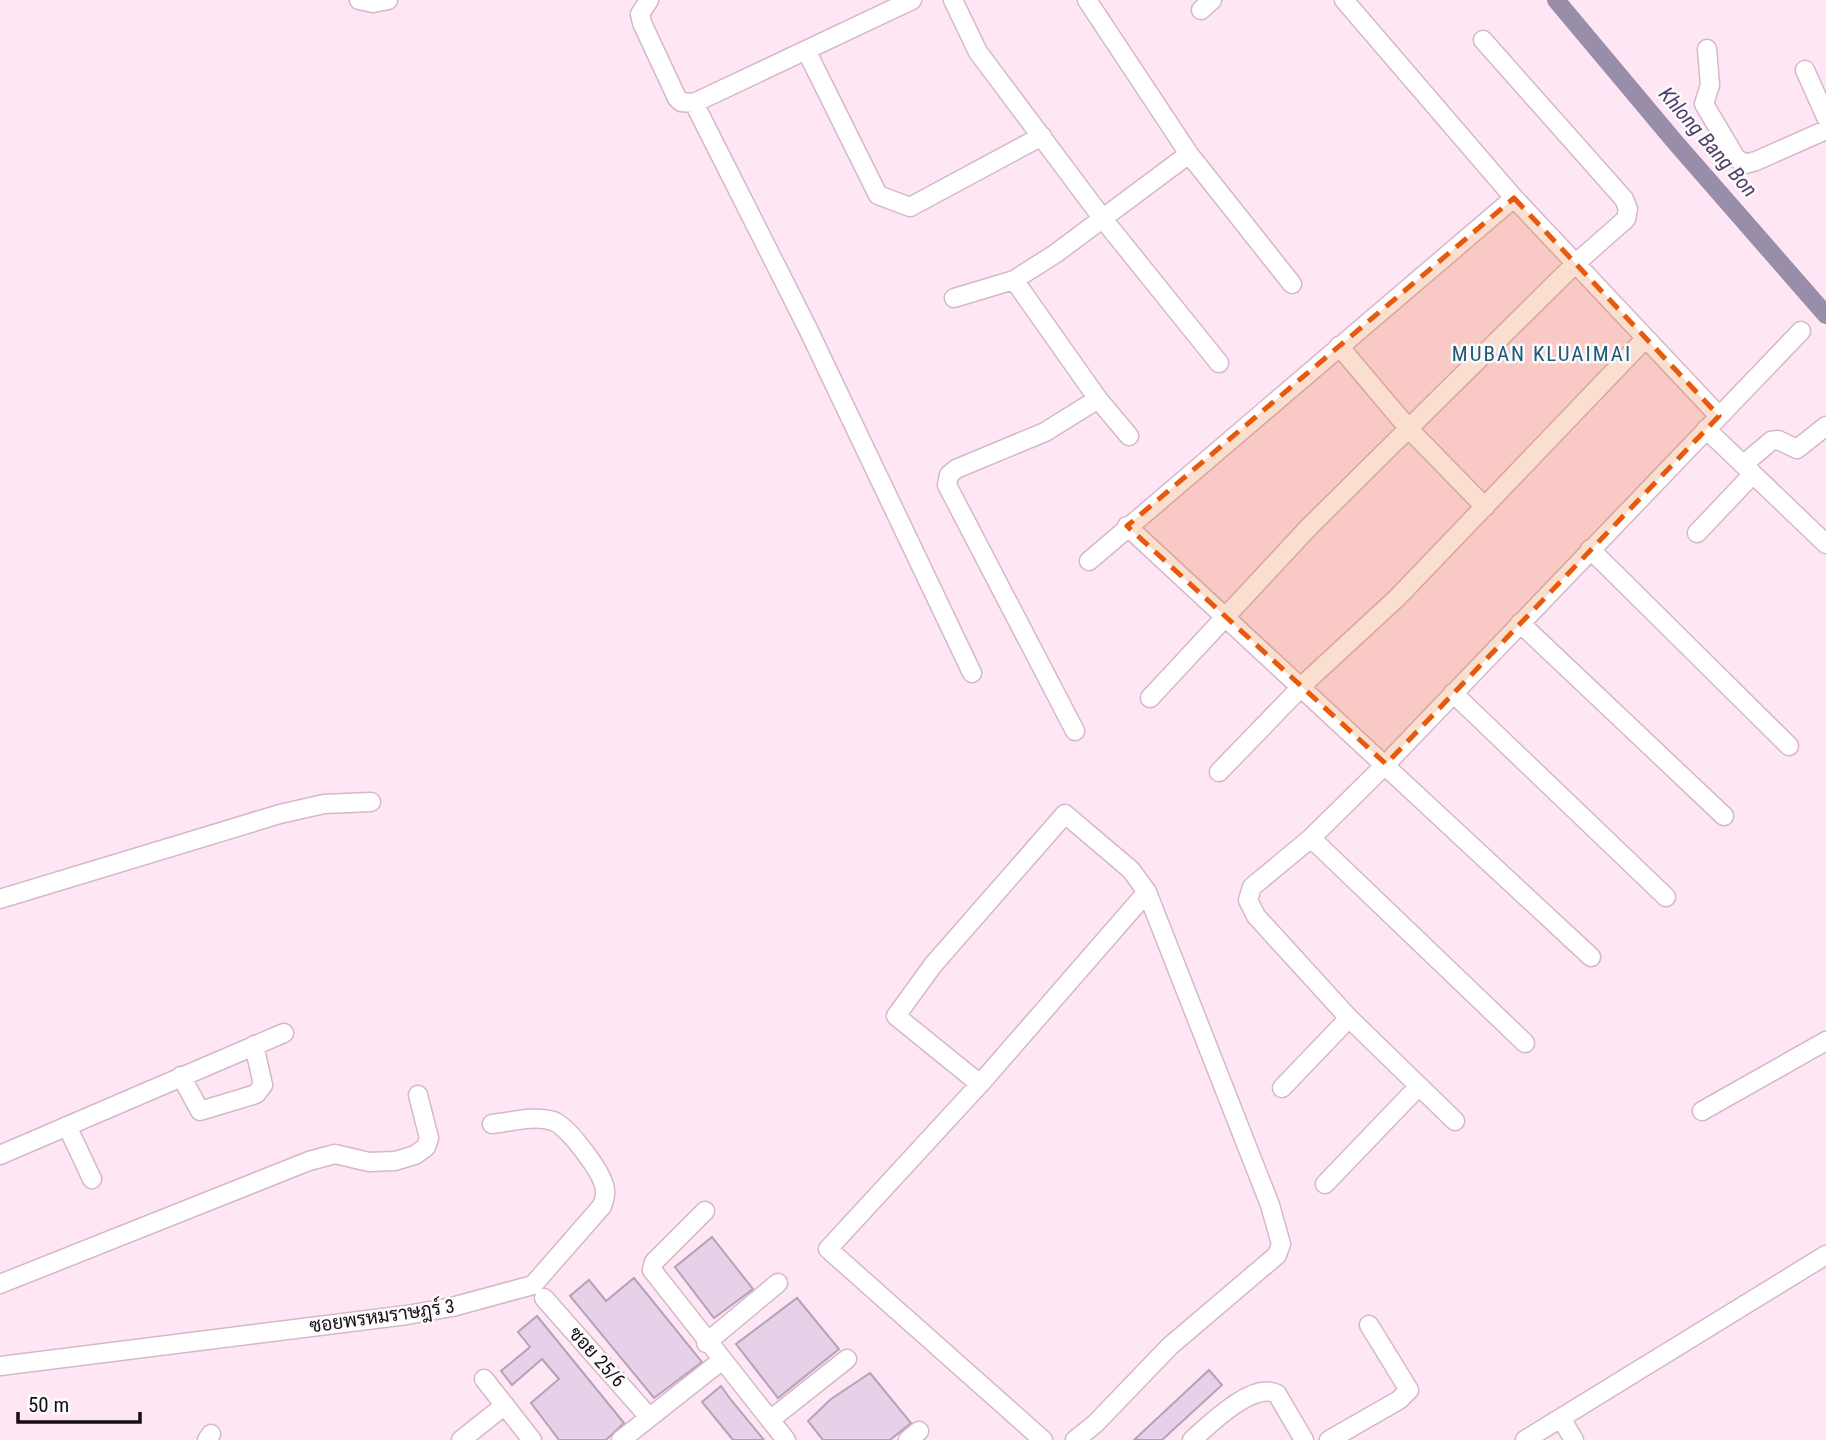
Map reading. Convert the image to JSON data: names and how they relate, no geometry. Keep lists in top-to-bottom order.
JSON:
{
  "streets": {
    "street": ["ซอยพรหมราษฎร์ 3", "ซอย 25/6"]
  },
  "districts": ["MUBAN KLUAIMAI"],
  "water": ["Khlong Bang Bon"],
  "scale_bar": "50 m"
}
